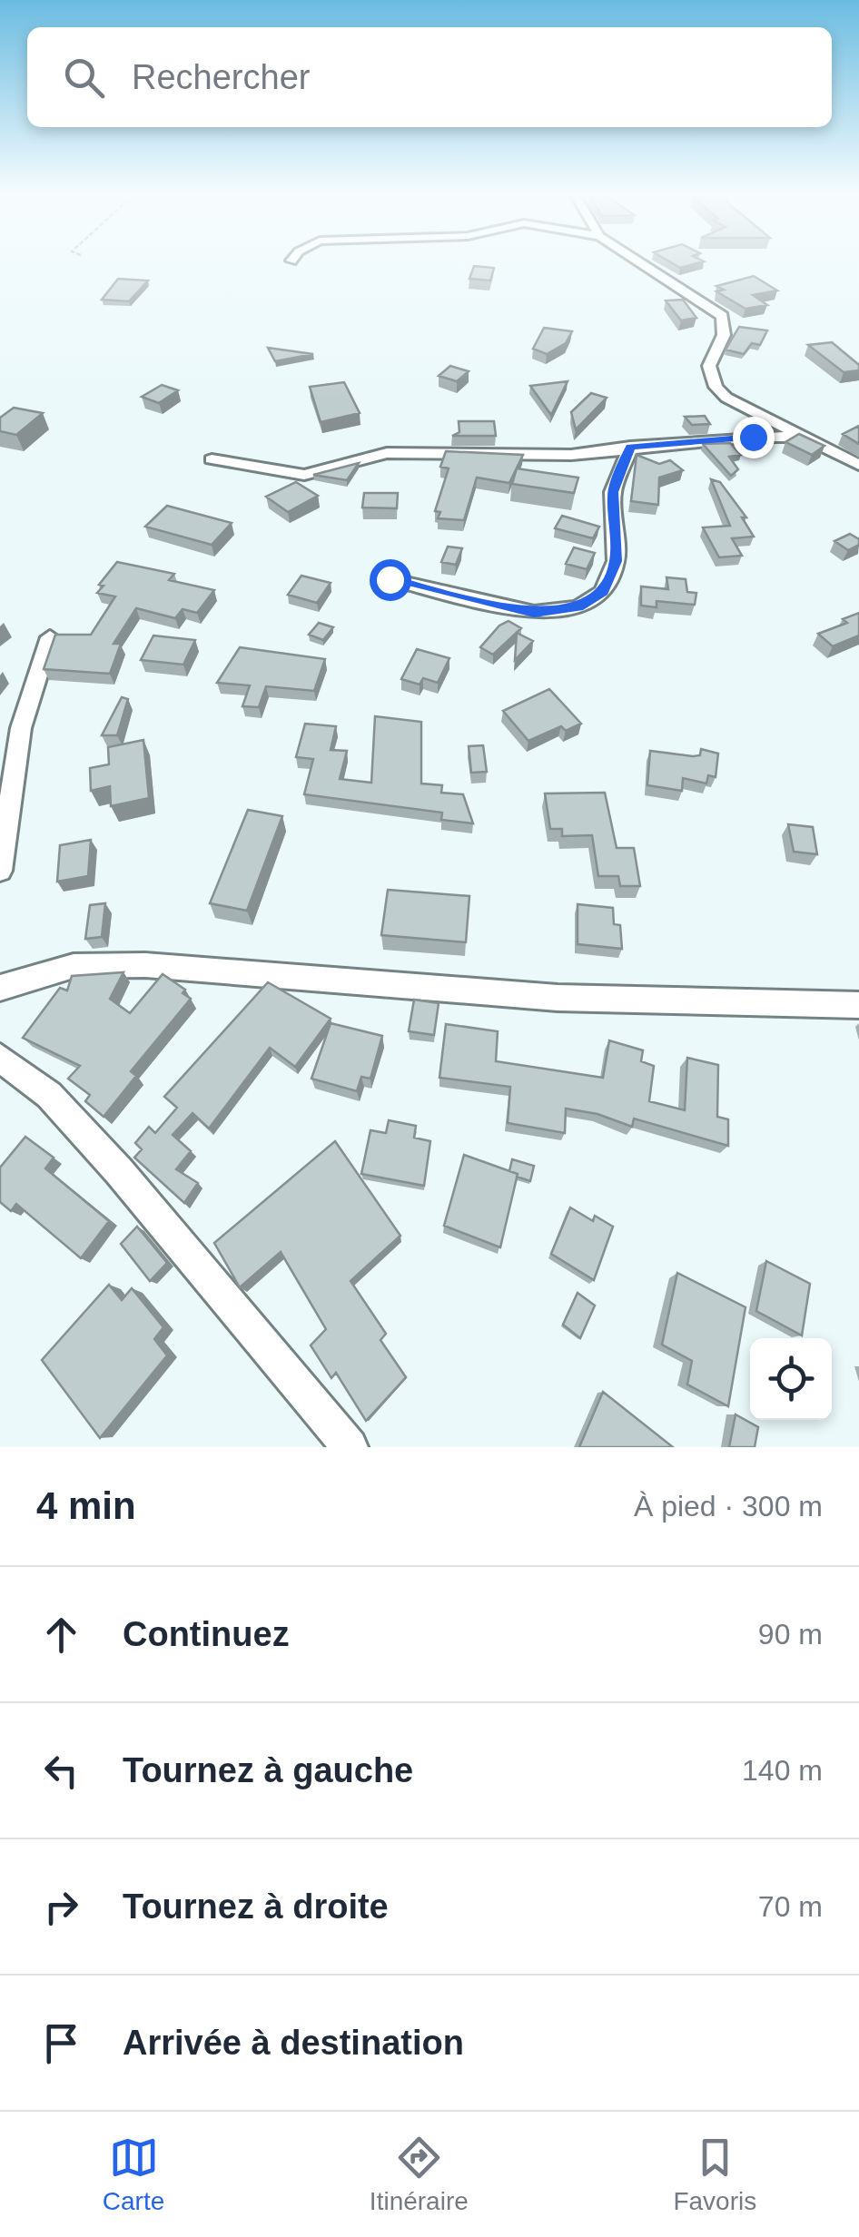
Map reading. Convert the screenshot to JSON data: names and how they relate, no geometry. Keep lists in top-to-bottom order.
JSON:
{
  "page": {
    "search": "Rechercher",
    "heading": ["4 min", "À pied · 300 m"],
    "list": [
      ["Continuez", "90 m"],
      ["Tournez à gauche", "140 m"],
      ["Tournez à droite", "70 m"],
      "Arrivée à destination"
    ],
    "nav": ["Carte", "Itinéraire", "Favoris"]
  }
}
